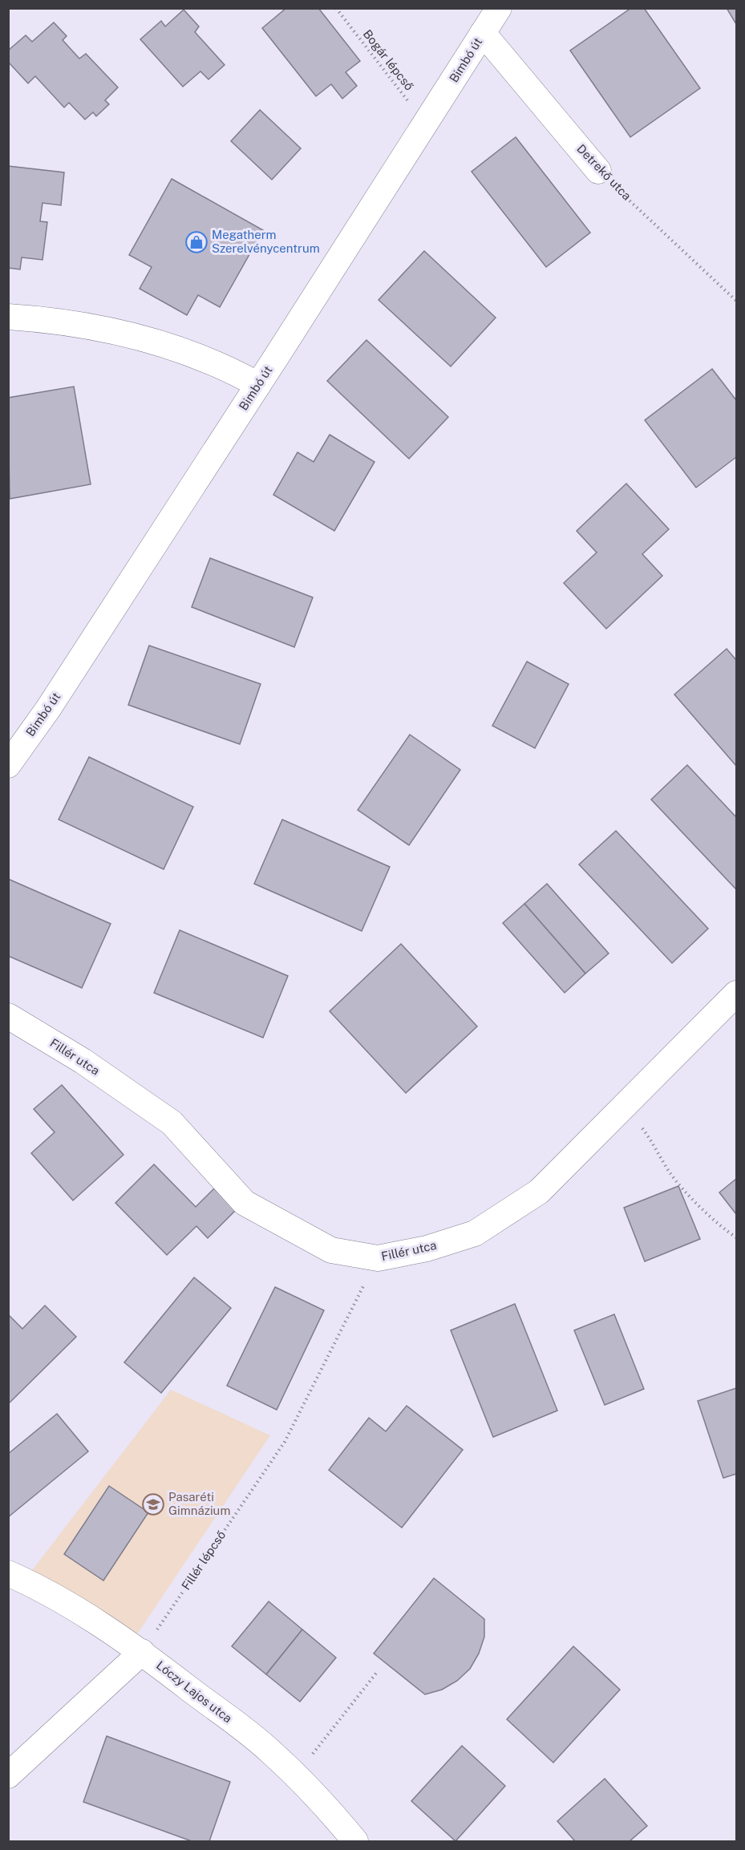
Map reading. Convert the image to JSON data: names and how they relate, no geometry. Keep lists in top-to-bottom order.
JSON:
{
  "streets": {
    "street": [
      "Bimbó út",
      "Detrekő utca",
      "Fillér utca",
      "Lóczy Lajos utca"
    ],
    "path": ["Bogár lépcső", "Fillér lépcső"]
  },
  "crossings": [
    ["Bogár lépcső", "Bimbó út"],
    ["Bimbó út", "Detrekő utca"],
    ["Fillér utca", "Fillér lépcső"],
    ["Fillér lépcső", "Lóczy Lajos utca"]
  ],
  "places": {
    "shop": ["Megatherm Szerelvénycentrum"],
    "school or university": ["Pasaréti Gimnázium"]
  }
}
